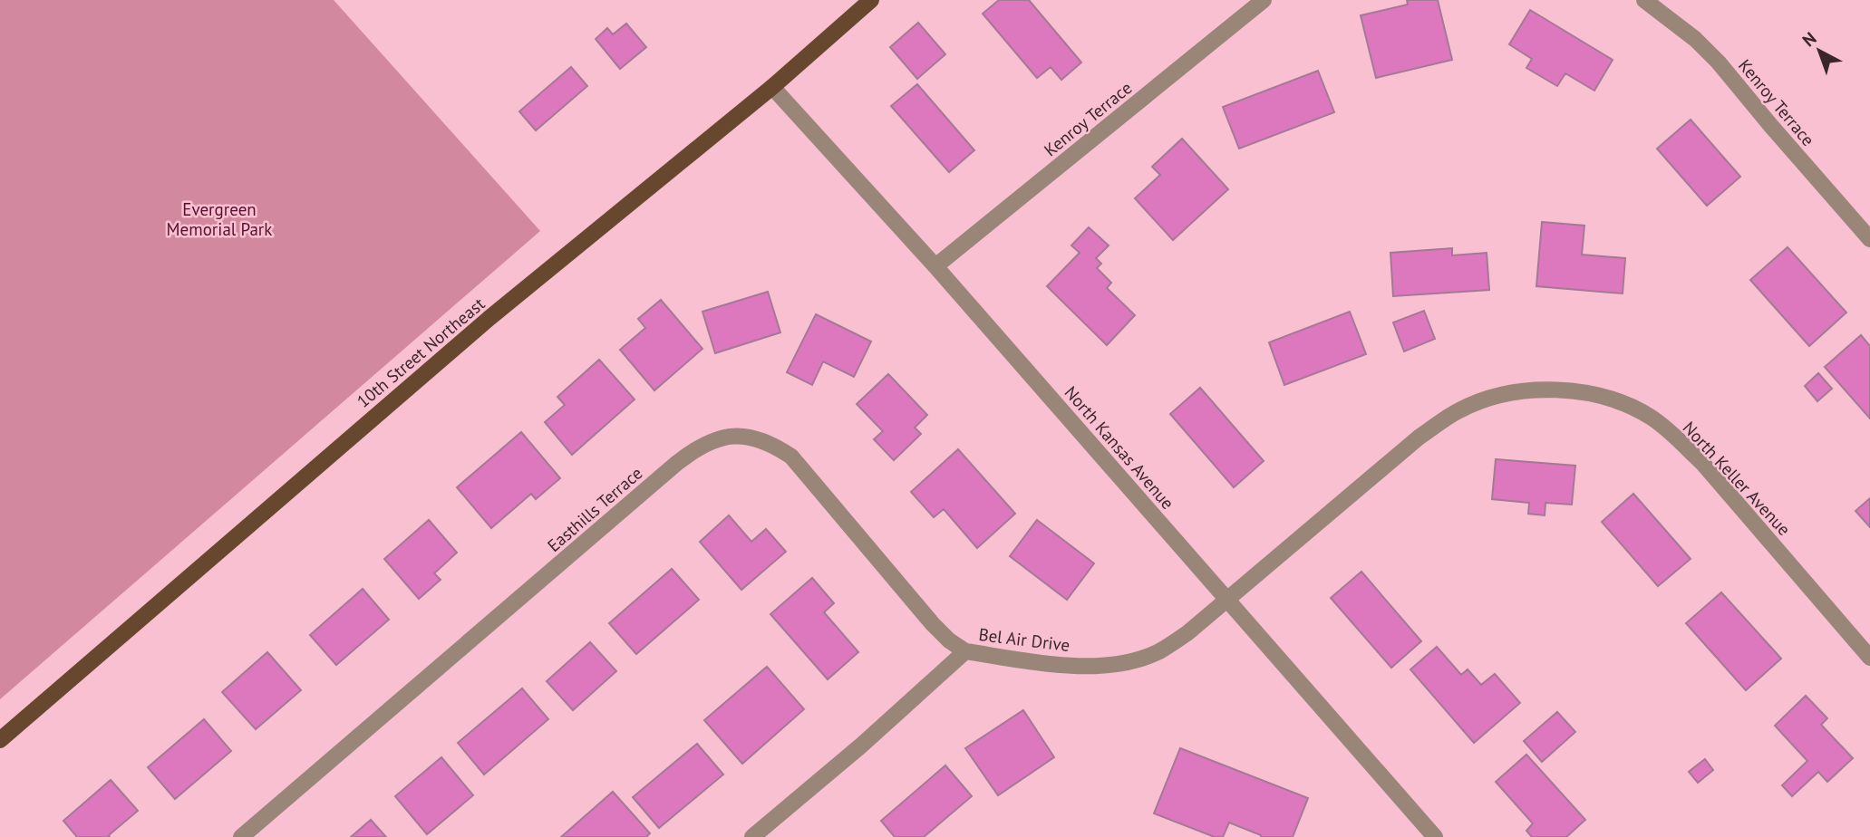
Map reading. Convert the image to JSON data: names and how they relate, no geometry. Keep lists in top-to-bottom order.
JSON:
{
  "streets": {
    "main road": ["10th Street Northeast"],
    "street": [
      "Kenroy Terrace",
      "North Kansas Avenue",
      "North Keller Avenue",
      "Easthills Terrace",
      "Bel Air Drive"
    ]
  },
  "crossings": [
    ["Kenroy Terrace", "North Kansas Avenue"],
    ["10th Street Northeast", "North Kansas Avenue"],
    ["North Kansas Avenue", "North Keller Avenue"],
    ["North Kansas Avenue", "Bel Air Drive"],
    ["North Keller Avenue", "Bel Air Drive"],
    ["Easthills Terrace", "Bel Air Drive"]
  ],
  "parks": ["Evergreen Memorial Park"],
  "north": "top left"
}
